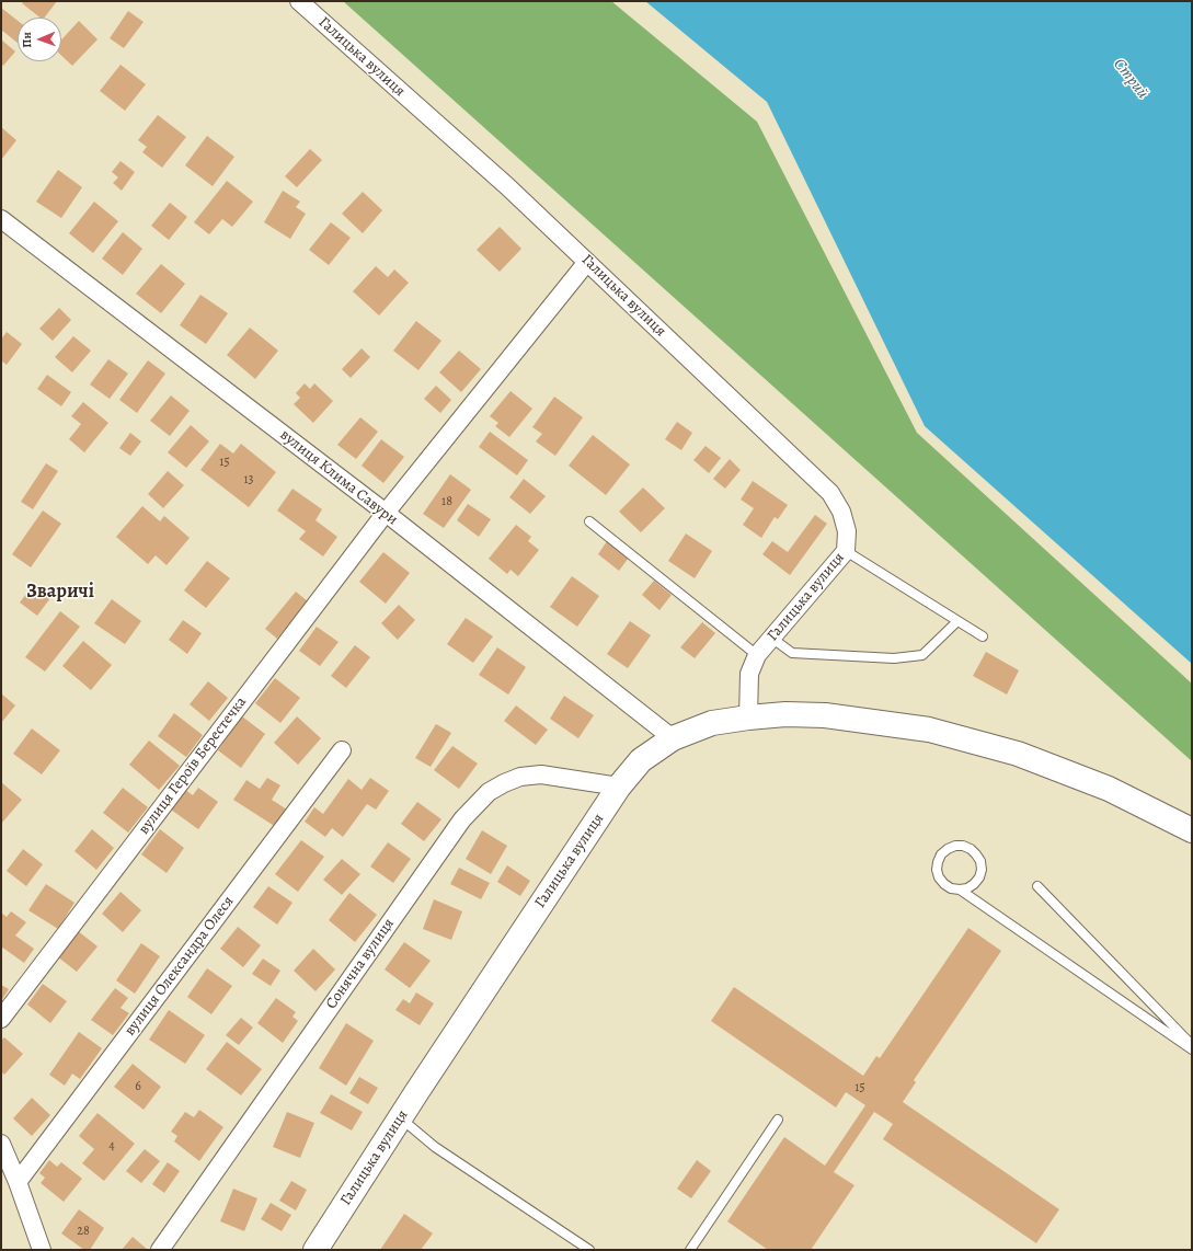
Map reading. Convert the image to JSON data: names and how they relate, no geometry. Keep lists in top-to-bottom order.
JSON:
{
  "streets": {
    "highway": ["Галицька вулиця"],
    "street": [
      "вулиця Клима Савури",
      "вулиця Героїв Берестечка",
      "Сонячна вулиця",
      "вулиця Олександра Олеся"
    ]
  },
  "crossings": [
    ["Галицька вулиця", "вулиця Клима Савури"],
    ["Галицька вулиця", "вулиця Героїв Берестечка"],
    ["Галицька вулиця", "Сонячна вулиця"],
    ["вулиця Клима Савури", "вулиця Героїв Берестечка"]
  ],
  "districts": ["Зваричі"],
  "water": ["Стрий"],
  "house_numbers": [
    "15",
    "13",
    "18",
    "6",
    "15",
    "4",
    "28"
  ],
  "north": "left"
}
